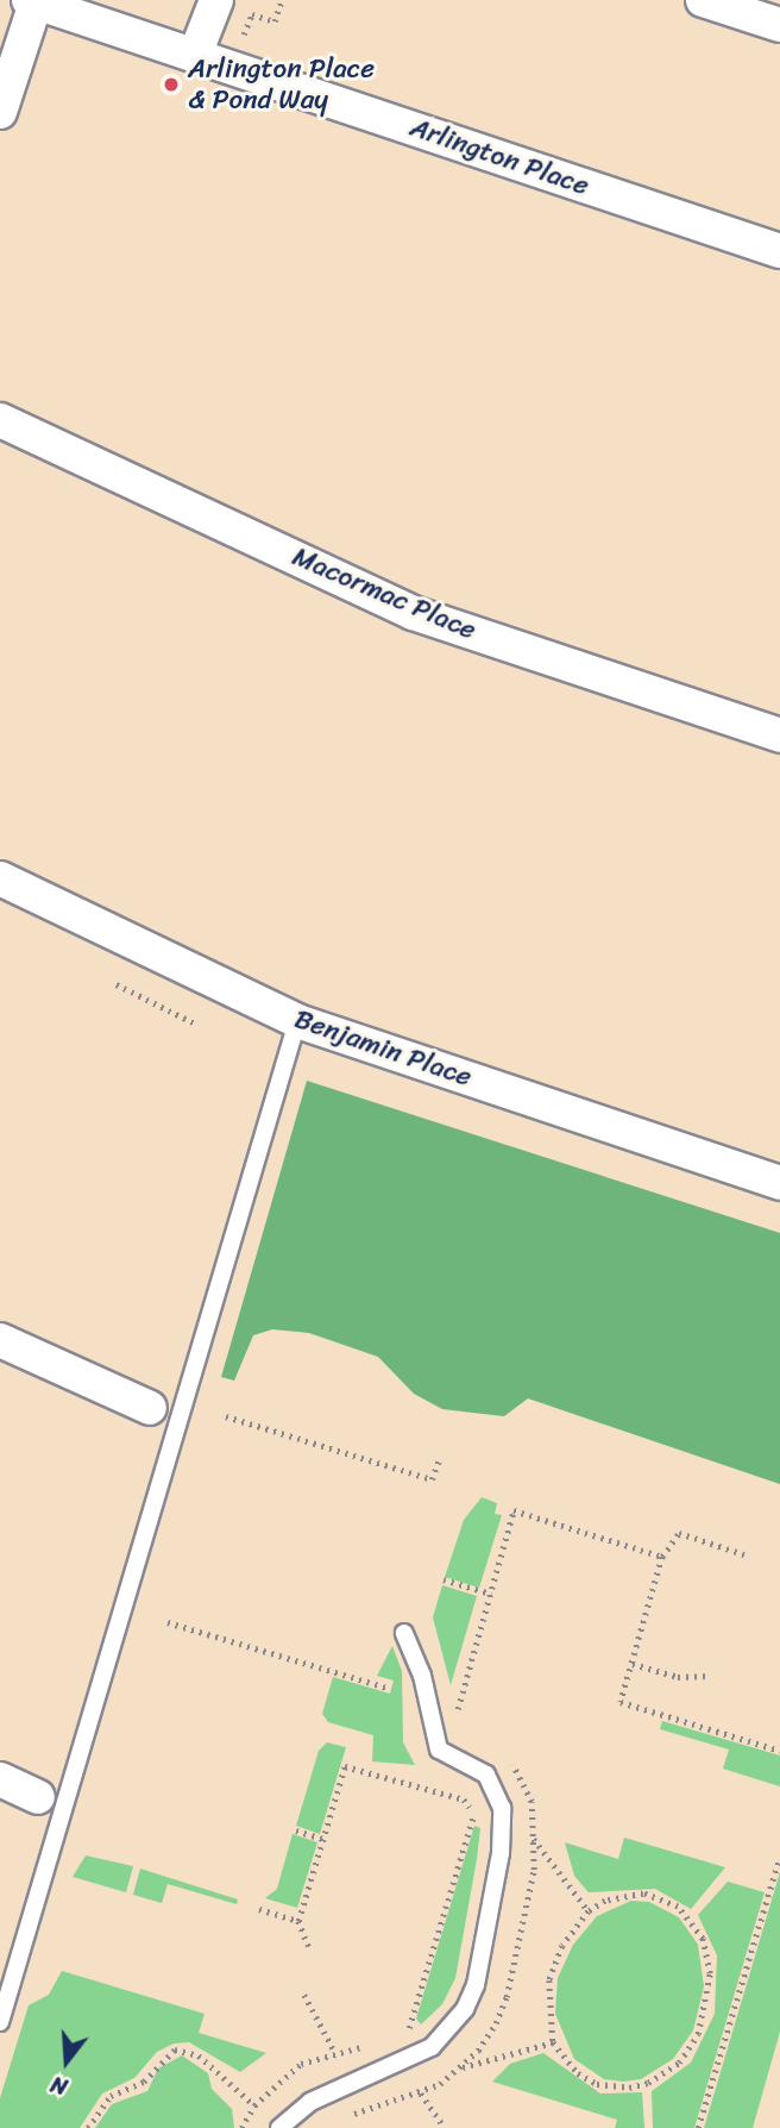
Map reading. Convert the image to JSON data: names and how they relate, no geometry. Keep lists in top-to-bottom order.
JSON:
{
  "streets": {
    "street": ["Arlington Place", "Macormac Place", "Benjamin Place"]
  },
  "places": ["Arlington Place & Pond Way"],
  "north": "bottom"
}
